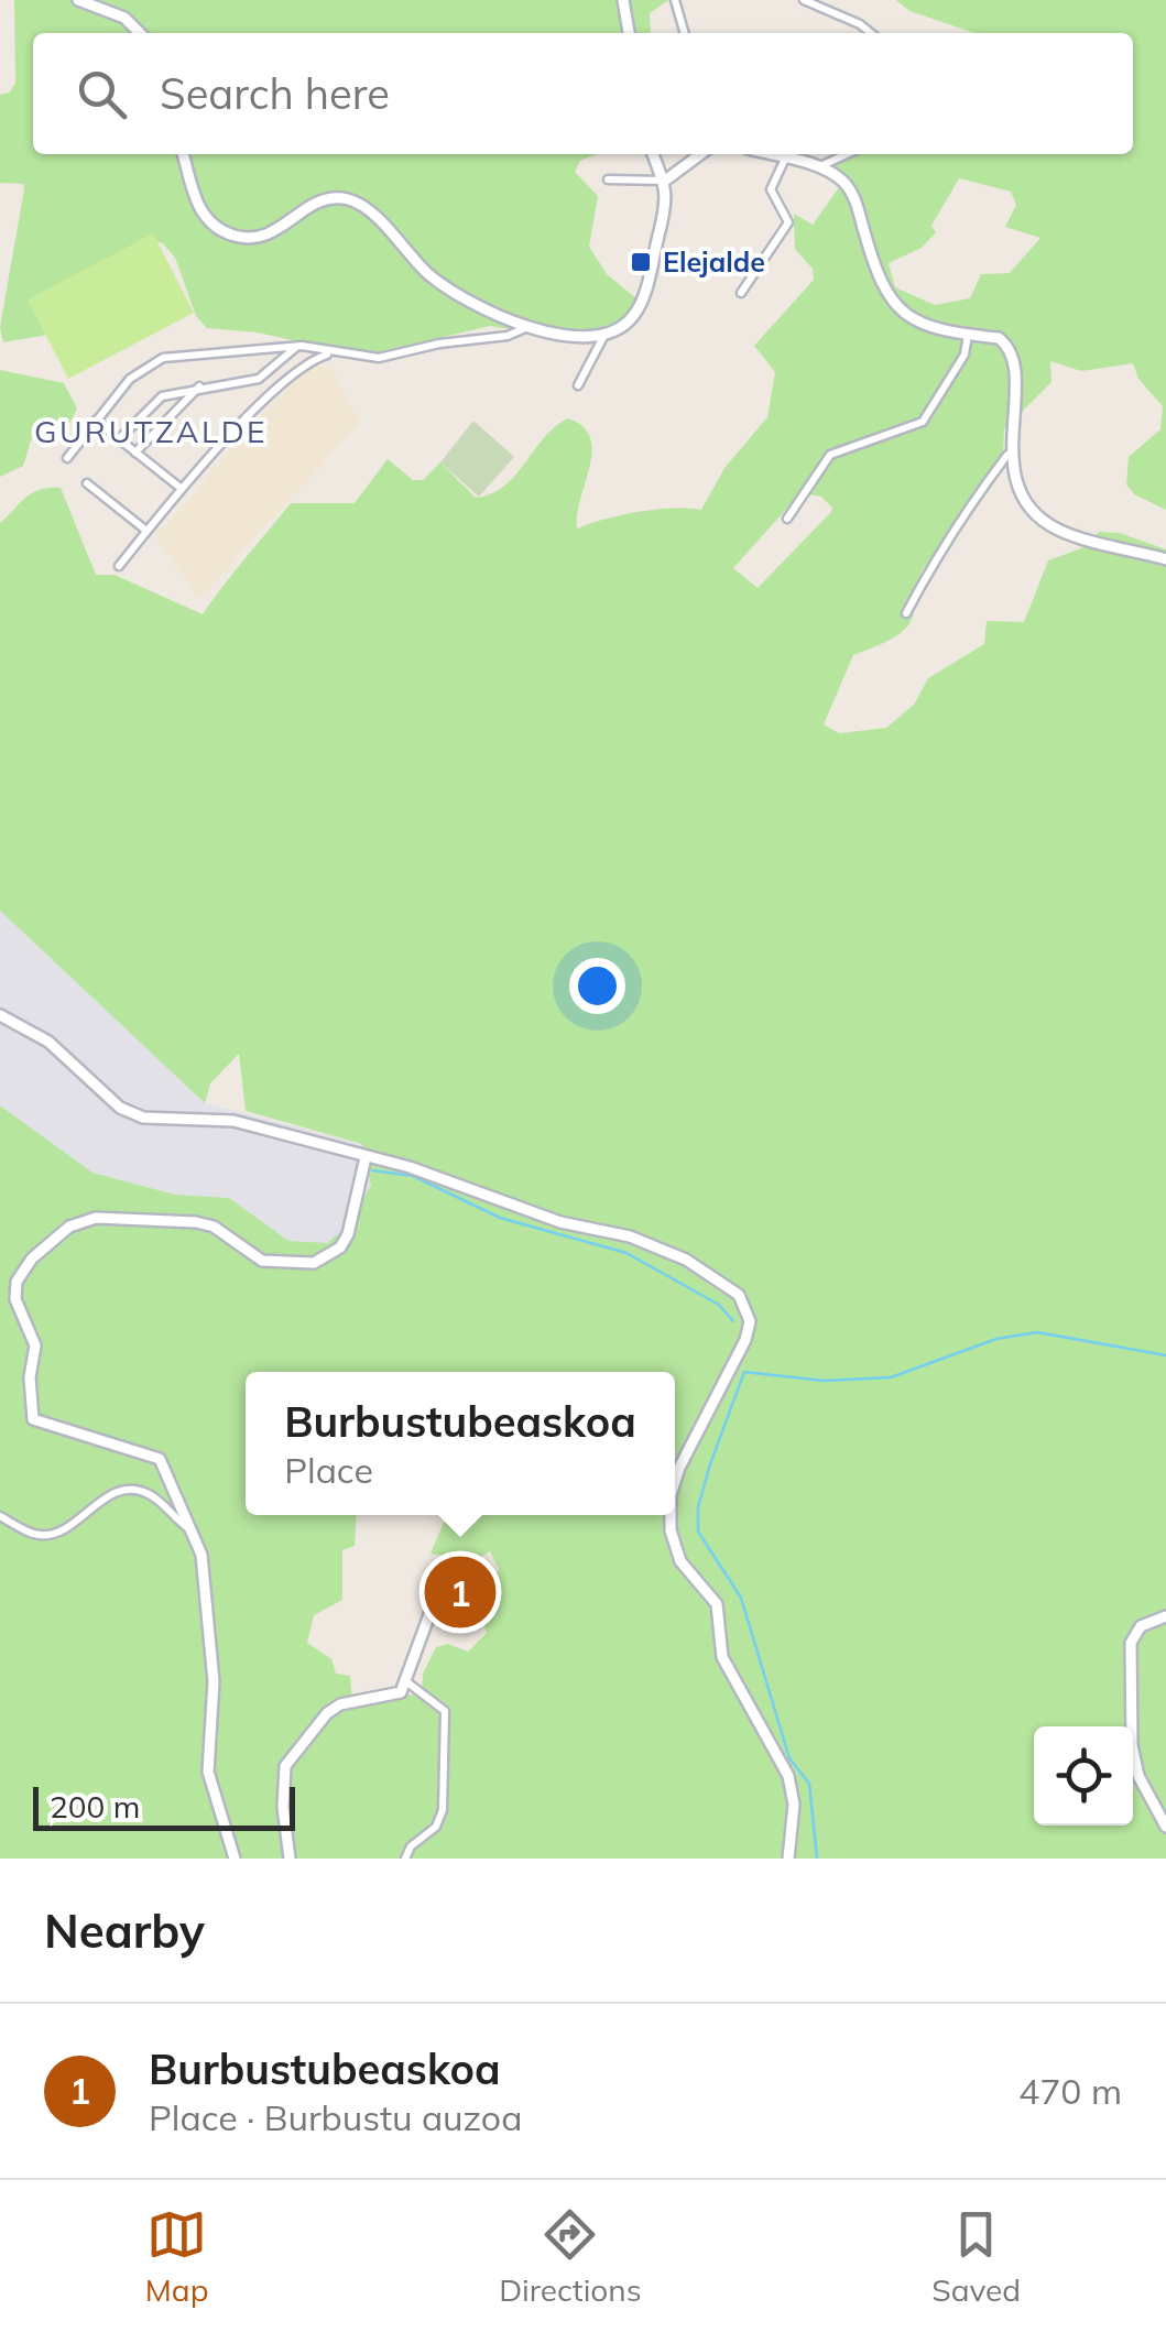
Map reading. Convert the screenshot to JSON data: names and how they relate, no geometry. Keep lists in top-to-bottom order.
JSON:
{
  "districts": ["GURUTZALDE"],
  "places": {
    "transit": ["Elejalde"]
  },
  "scale_bar": "200 m",
  "page": {
    "search": "Search here",
    "popup": ["Burbustubeaskoa", "Place"],
    "pins": "1",
    "scale": "200 m",
    "heading": "Nearby",
    "list": [
      {
        "mark": "1",
        "name": "Burbustubeaskoa",
        "note": "Place · Burbustu auzoa",
        "value": "470 m"
      }
    ],
    "nav": ["Map", "Directions", "Saved"]
  }
}
